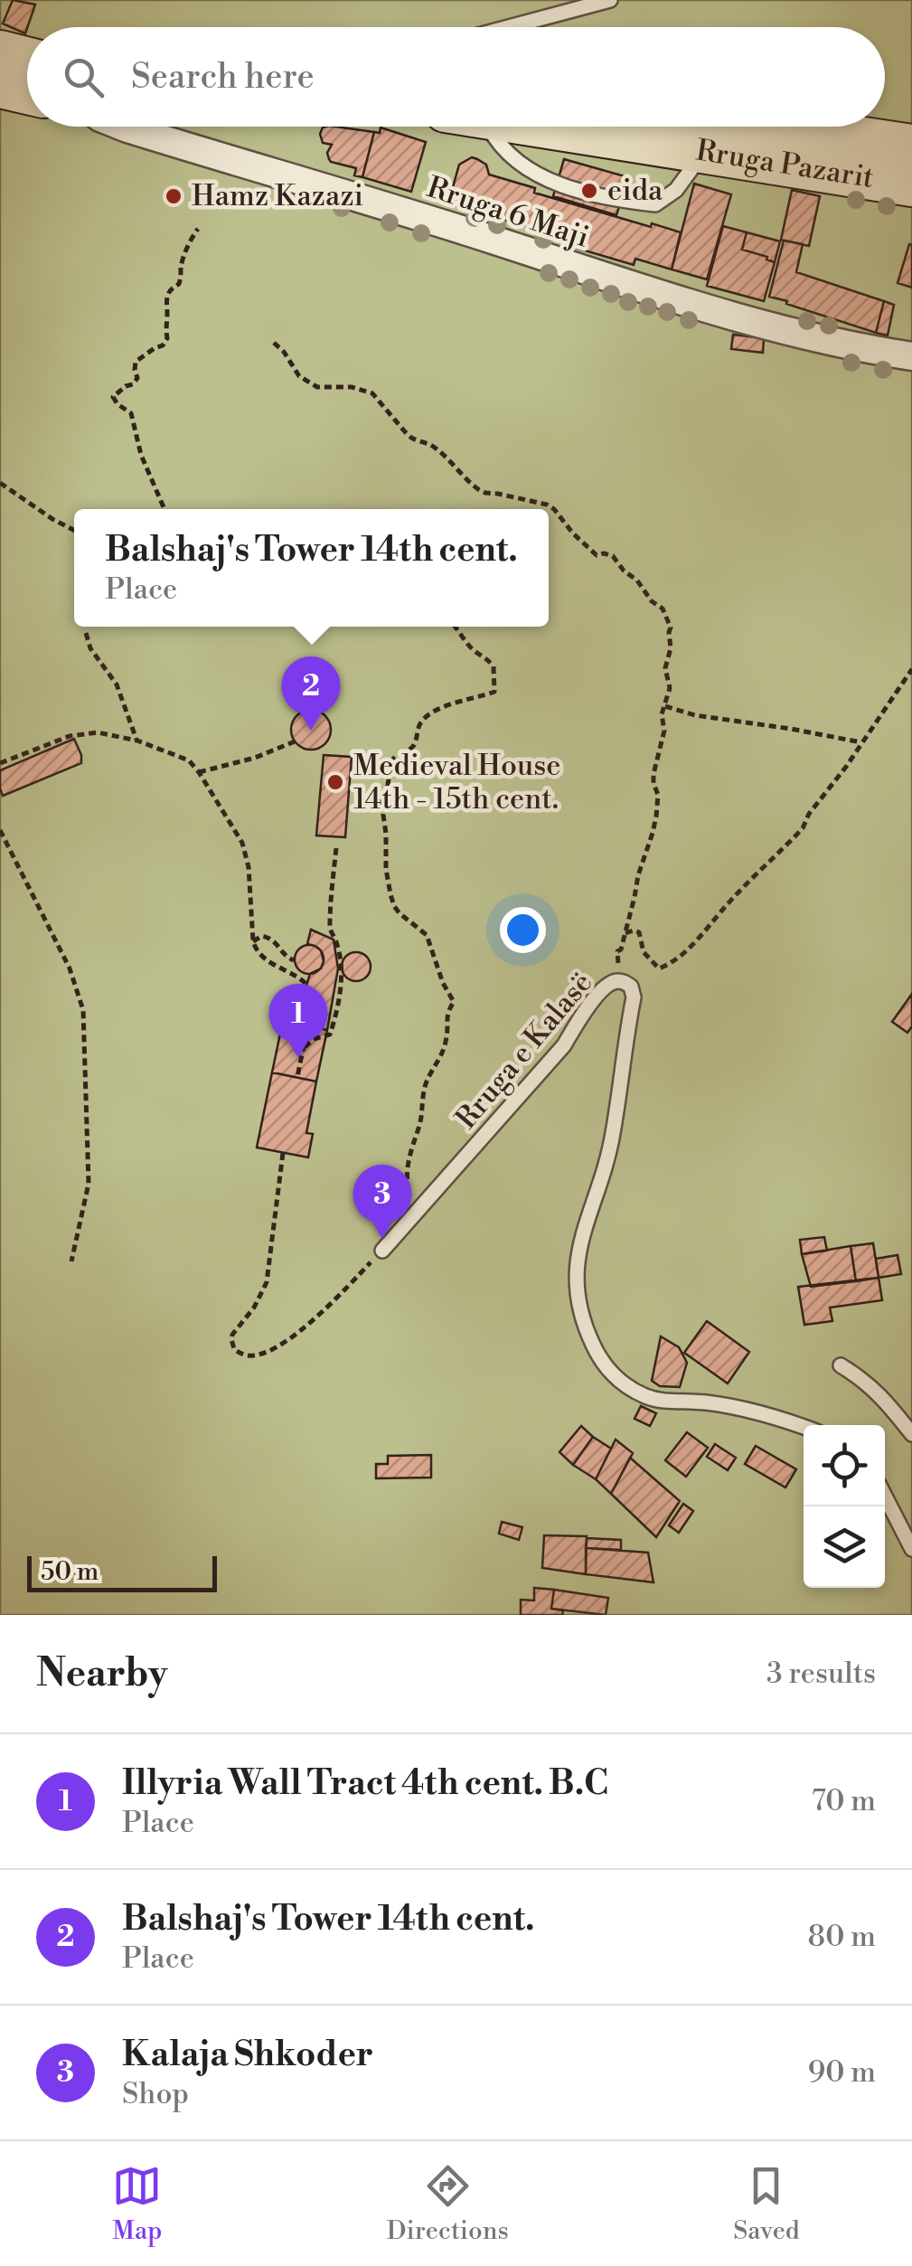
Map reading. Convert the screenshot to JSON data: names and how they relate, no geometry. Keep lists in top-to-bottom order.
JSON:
{
  "streets": {
    "main road": ["Rruga Pazarit"],
    "street": ["Rruga 6 Maji"],
    "lane": ["Rruga e Kalasë"]
  },
  "places": ["eida", "Hamz Kazazi", "Medieval House 14th - 15th cent."],
  "scale_bar": "50 m",
  "page": {
    "search": "Search here",
    "popup": ["Balshaj's Tower 14th cent.", "Place"],
    "pins": ["2", "1", "3"],
    "scale": "50 m",
    "heading": ["Nearby", "3 results"],
    "list": [
      {
        "mark": "1",
        "name": "Illyria Wall Tract 4th cent. B.C",
        "note": "Place",
        "value": "70 m"
      },
      {
        "mark": "2",
        "name": "Balshaj's Tower 14th cent.",
        "note": "Place",
        "value": "80 m"
      },
      {
        "mark": "3",
        "name": "Kalaja Shkoder",
        "note": "Shop",
        "value": "90 m"
      }
    ],
    "nav": ["Map", "Directions", "Saved"]
  }
}
